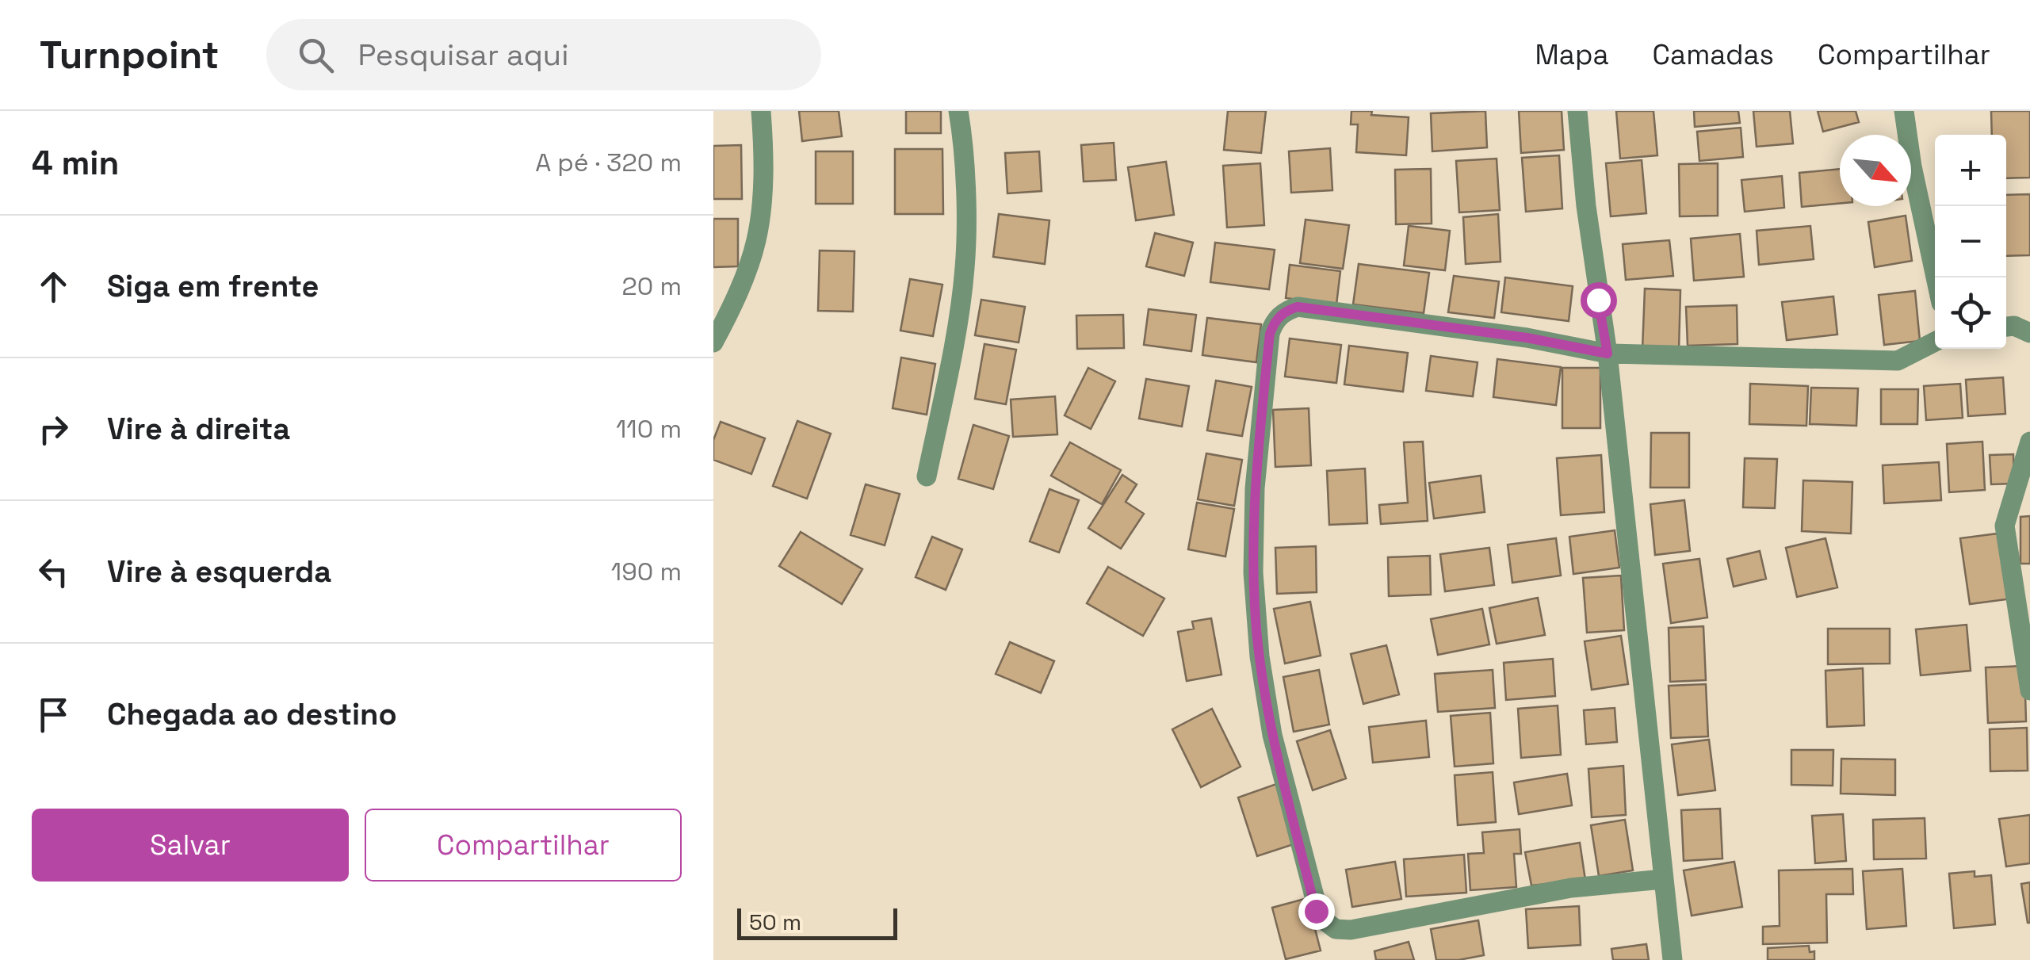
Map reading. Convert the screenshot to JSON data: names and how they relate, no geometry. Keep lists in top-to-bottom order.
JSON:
{
  "scale_bar": "50 m",
  "north": "bottom right",
  "page": {
    "header": "Turnpoint",
    "search": "Pesquisar aqui",
    "nav": ["Mapa", "Camadas", "Compartilhar"],
    "heading": ["4 min", "A pé · 320 m"],
    "map_buttons": ["+", "−"],
    "list": [
      ["Siga em frente", "20 m"],
      ["Vire à direita", "110 m"],
      ["Vire à esquerda", "190 m"],
      "Chegada ao destino"
    ],
    "buttons": ["Salvar", "Compartilhar"],
    "scale": "50 m"
  }
}
